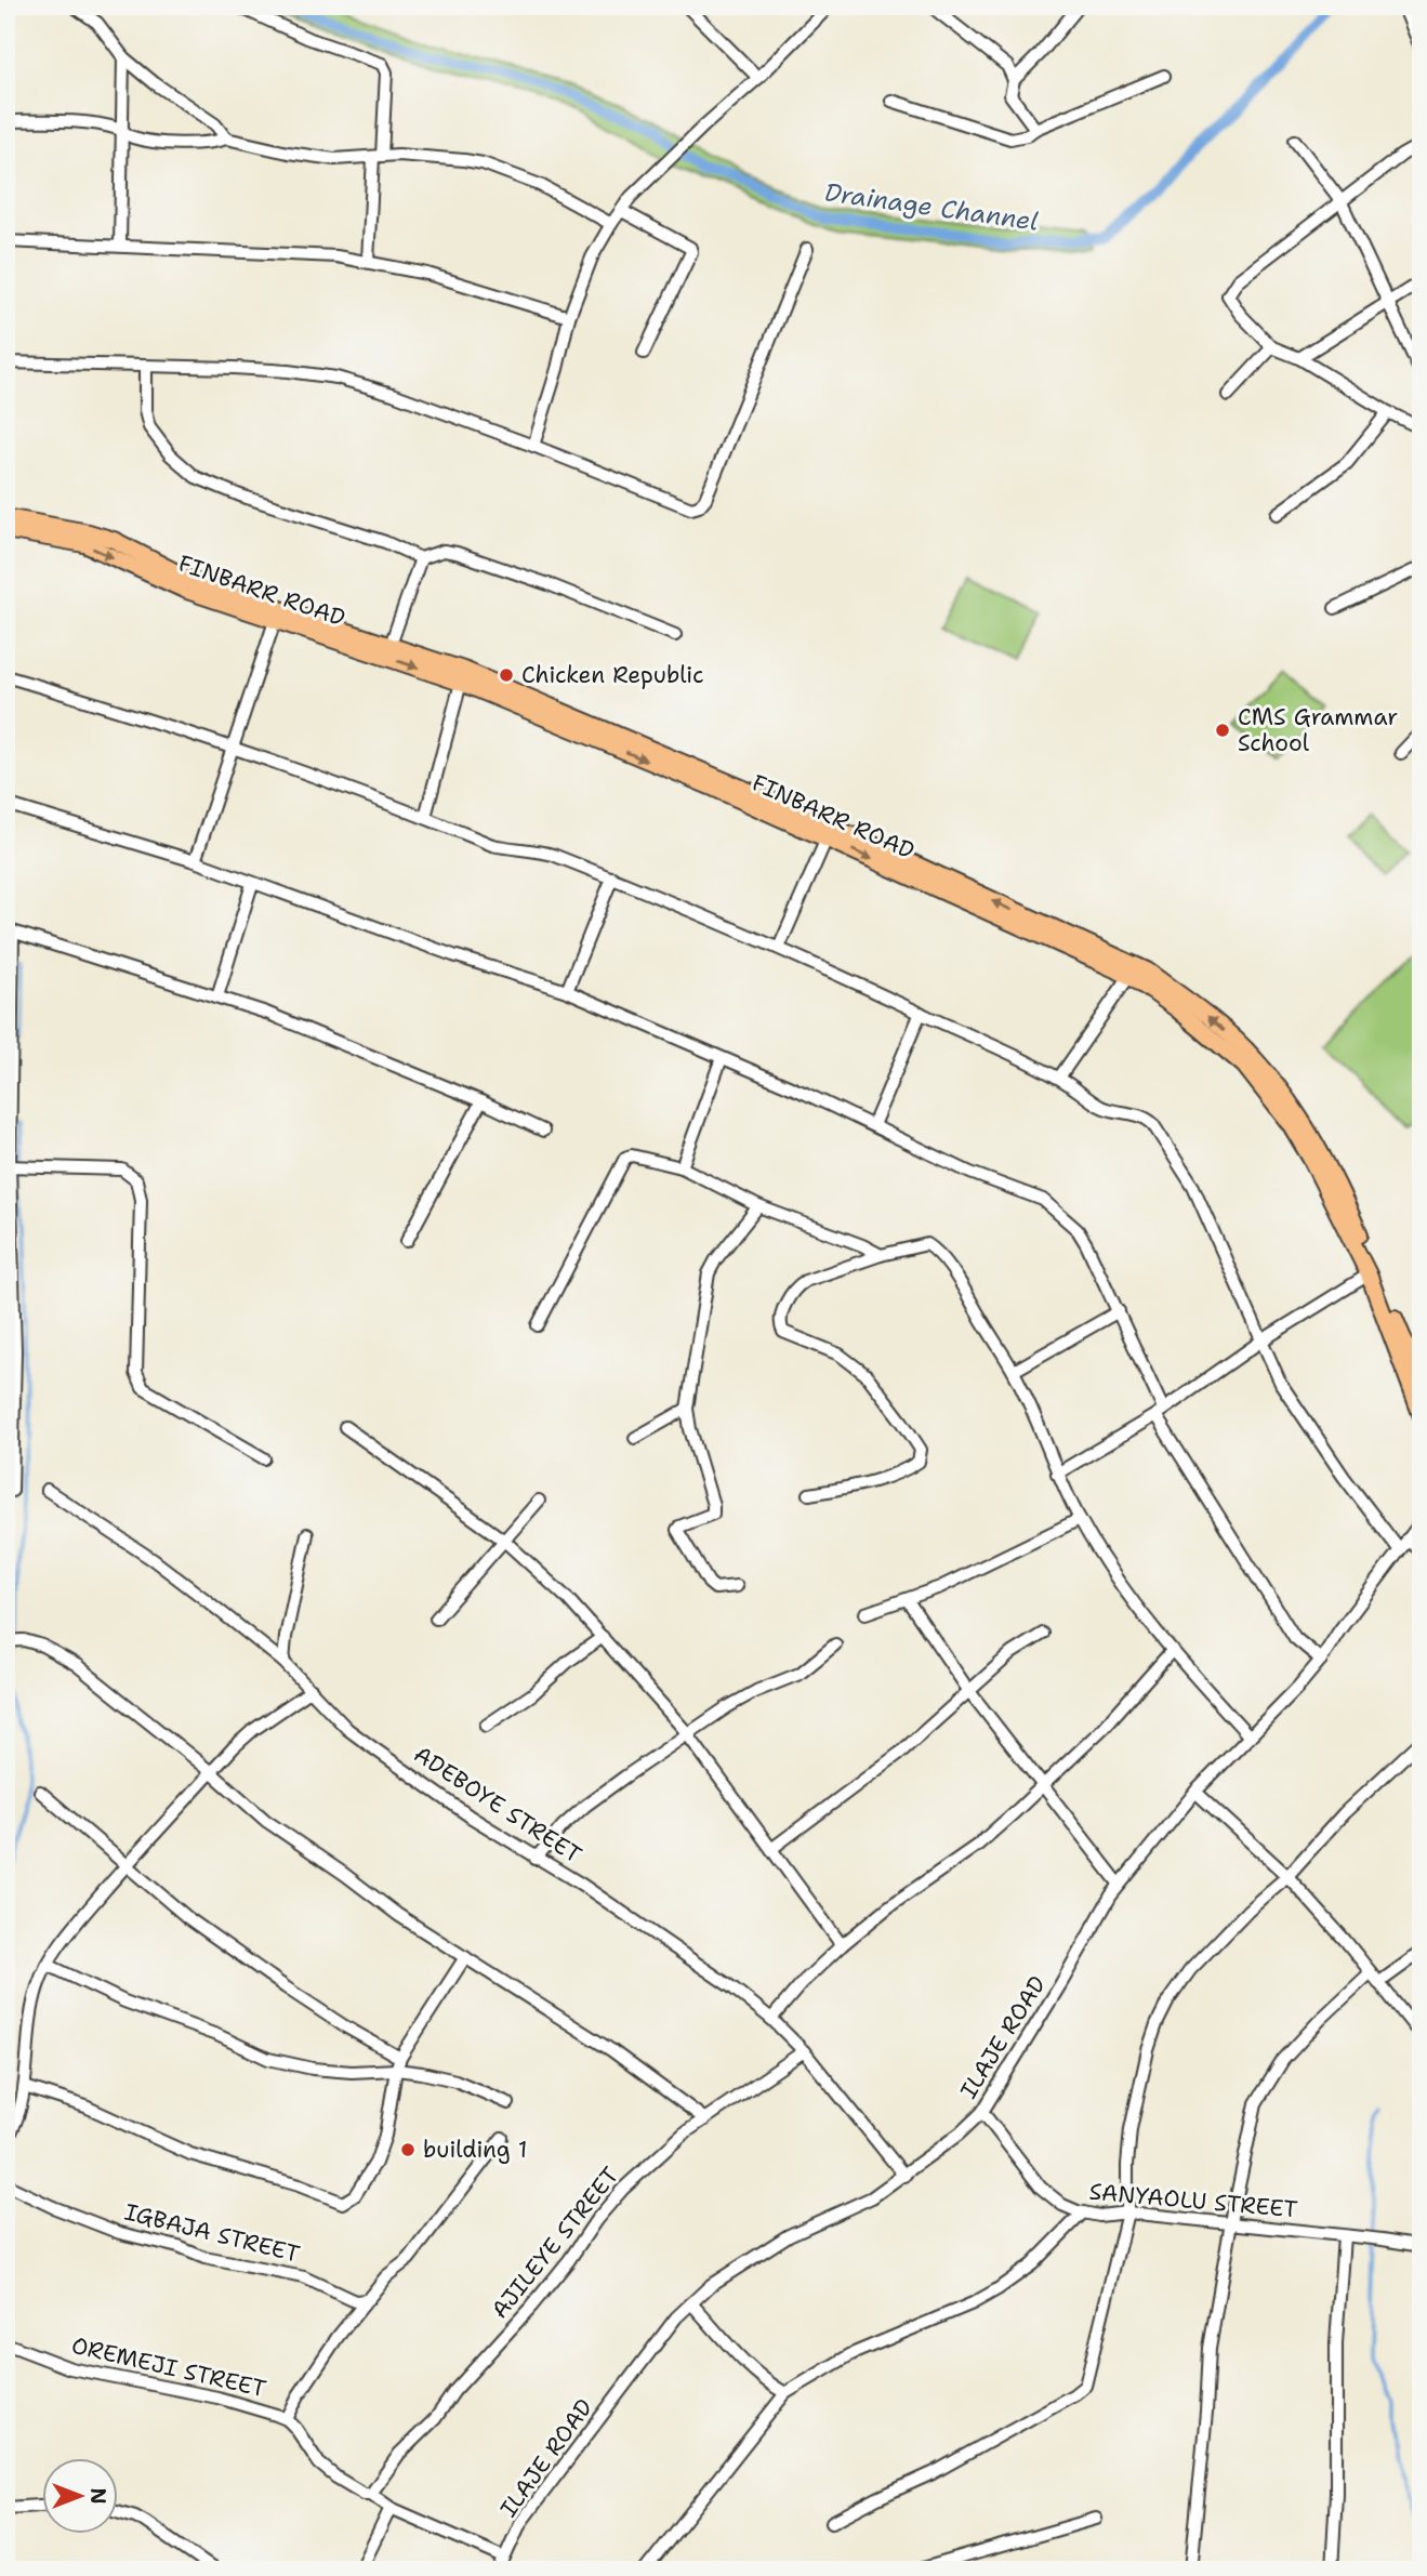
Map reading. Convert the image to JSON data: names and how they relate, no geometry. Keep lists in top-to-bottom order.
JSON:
{
  "streets": {
    "main road": ["FINBARR ROAD"],
    "street": [
      "ADEBOYE STREET",
      "ILAJE ROAD",
      "SANYAOLU STREET",
      "IGBAJA STREET",
      "AJILEYE STREET",
      "OREMEJI STREET"
    ]
  },
  "crossings": [
    ["ADEBOYE STREET", "ILAJE ROAD"],
    ["ADEBOYE STREET", "AJILEYE STREET"],
    ["ILAJE ROAD", "SANYAOLU STREET"],
    ["ILAJE ROAD", "OREMEJI STREET"],
    ["AJILEYE STREET", "OREMEJI STREET"]
  ],
  "water": ["Drainage Channel"],
  "places": ["Chicken Republic", "CMS Grammar School", "building 1"],
  "north": "right"
}
